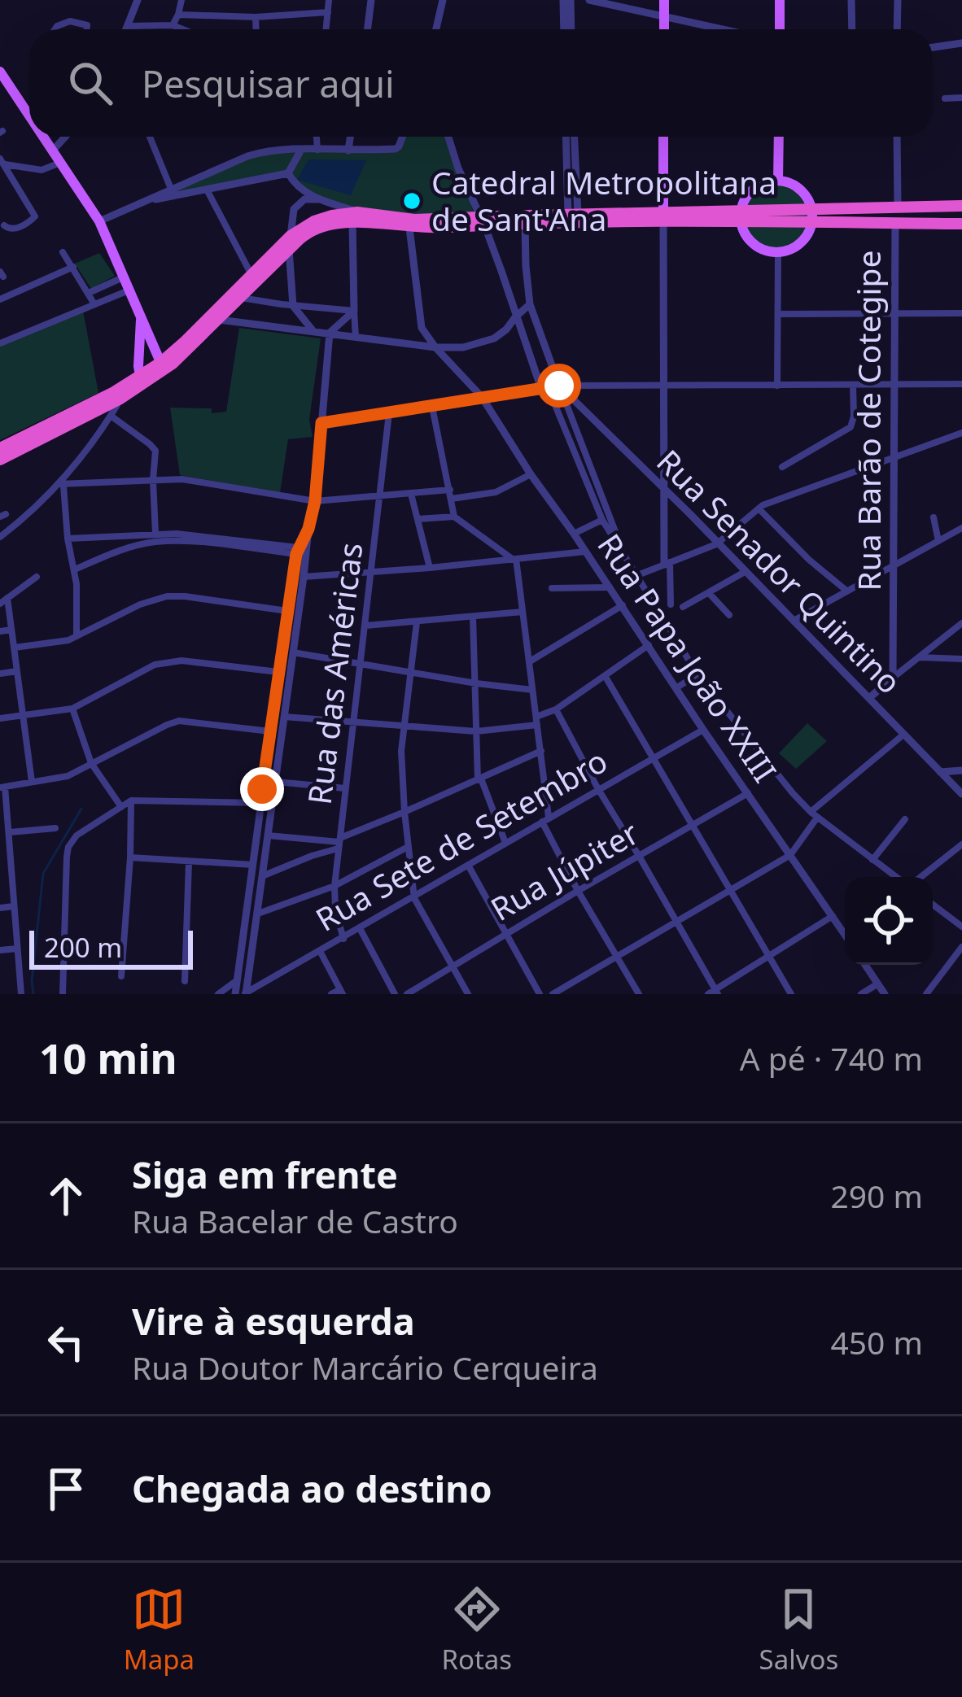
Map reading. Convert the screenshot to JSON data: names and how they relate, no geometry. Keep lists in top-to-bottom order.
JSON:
{
  "streets": {
    "street": [
      "Rua Barão de Cotegipe",
      "Rua Senador Quintino",
      "Rua Papa João XXIII",
      "Rua das Américas",
      "Rua Sete de Setembro",
      "Rua Júpiter"
    ]
  },
  "crossings": [
    ["Rua Papa João XXIII", "Rua Sete de Setembro"],
    ["Rua Papa João XXIII", "Rua Júpiter"],
    ["Rua das Américas", "Rua Sete de Setembro"]
  ],
  "places": ["Catedral Metropolitana de Sant'Ana"],
  "scale_bar": "200 m",
  "page": {
    "search": "Pesquisar aqui",
    "scale": "200 m",
    "heading": ["10 min", "A pé · 740 m"],
    "list": [
      ["Siga em frente", "Rua Bacelar de Castro", "290 m"],
      ["Vire à esquerda", "Rua Doutor Marcário Cerqueira", "450 m"],
      "Chegada ao destino"
    ],
    "nav": ["Mapa", "Rotas", "Salvos"]
  }
}
